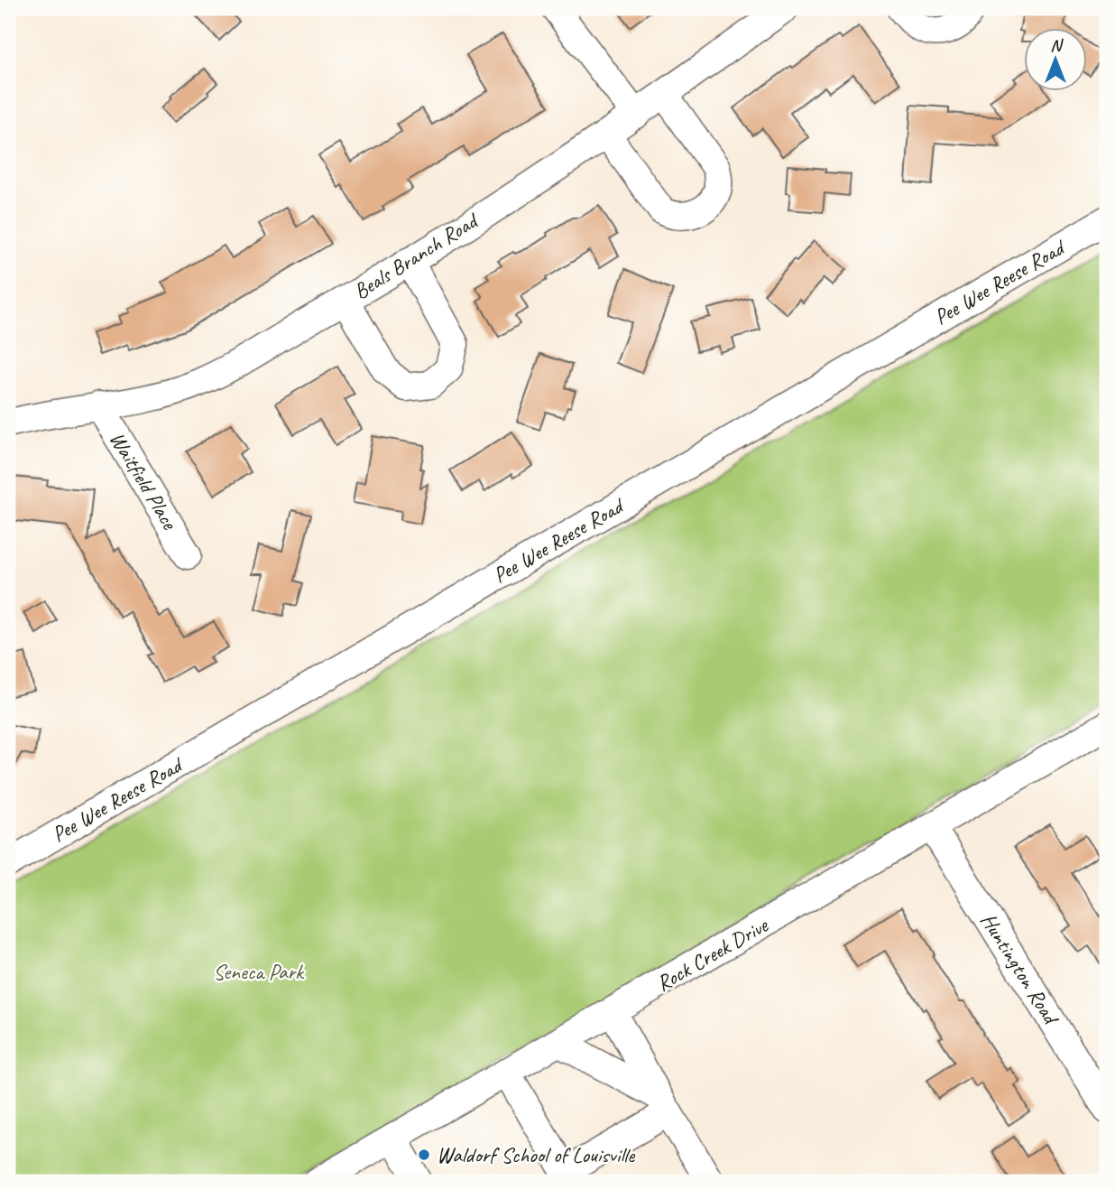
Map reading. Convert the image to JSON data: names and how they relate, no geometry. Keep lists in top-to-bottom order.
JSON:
{
  "streets": {
    "street": [
      "Beals Branch Road",
      "Pee Wee Reese Road",
      "Waitfield Place",
      "Rock Creek Drive",
      "Huntington Road"
    ]
  },
  "crossings": [
    ["Beals Branch Road", "Waitfield Place"],
    ["Rock Creek Drive", "Huntington Road"]
  ],
  "parks": ["Seneca Park"],
  "places": ["Waldorf School of Louisville"],
  "north": "top"
}
